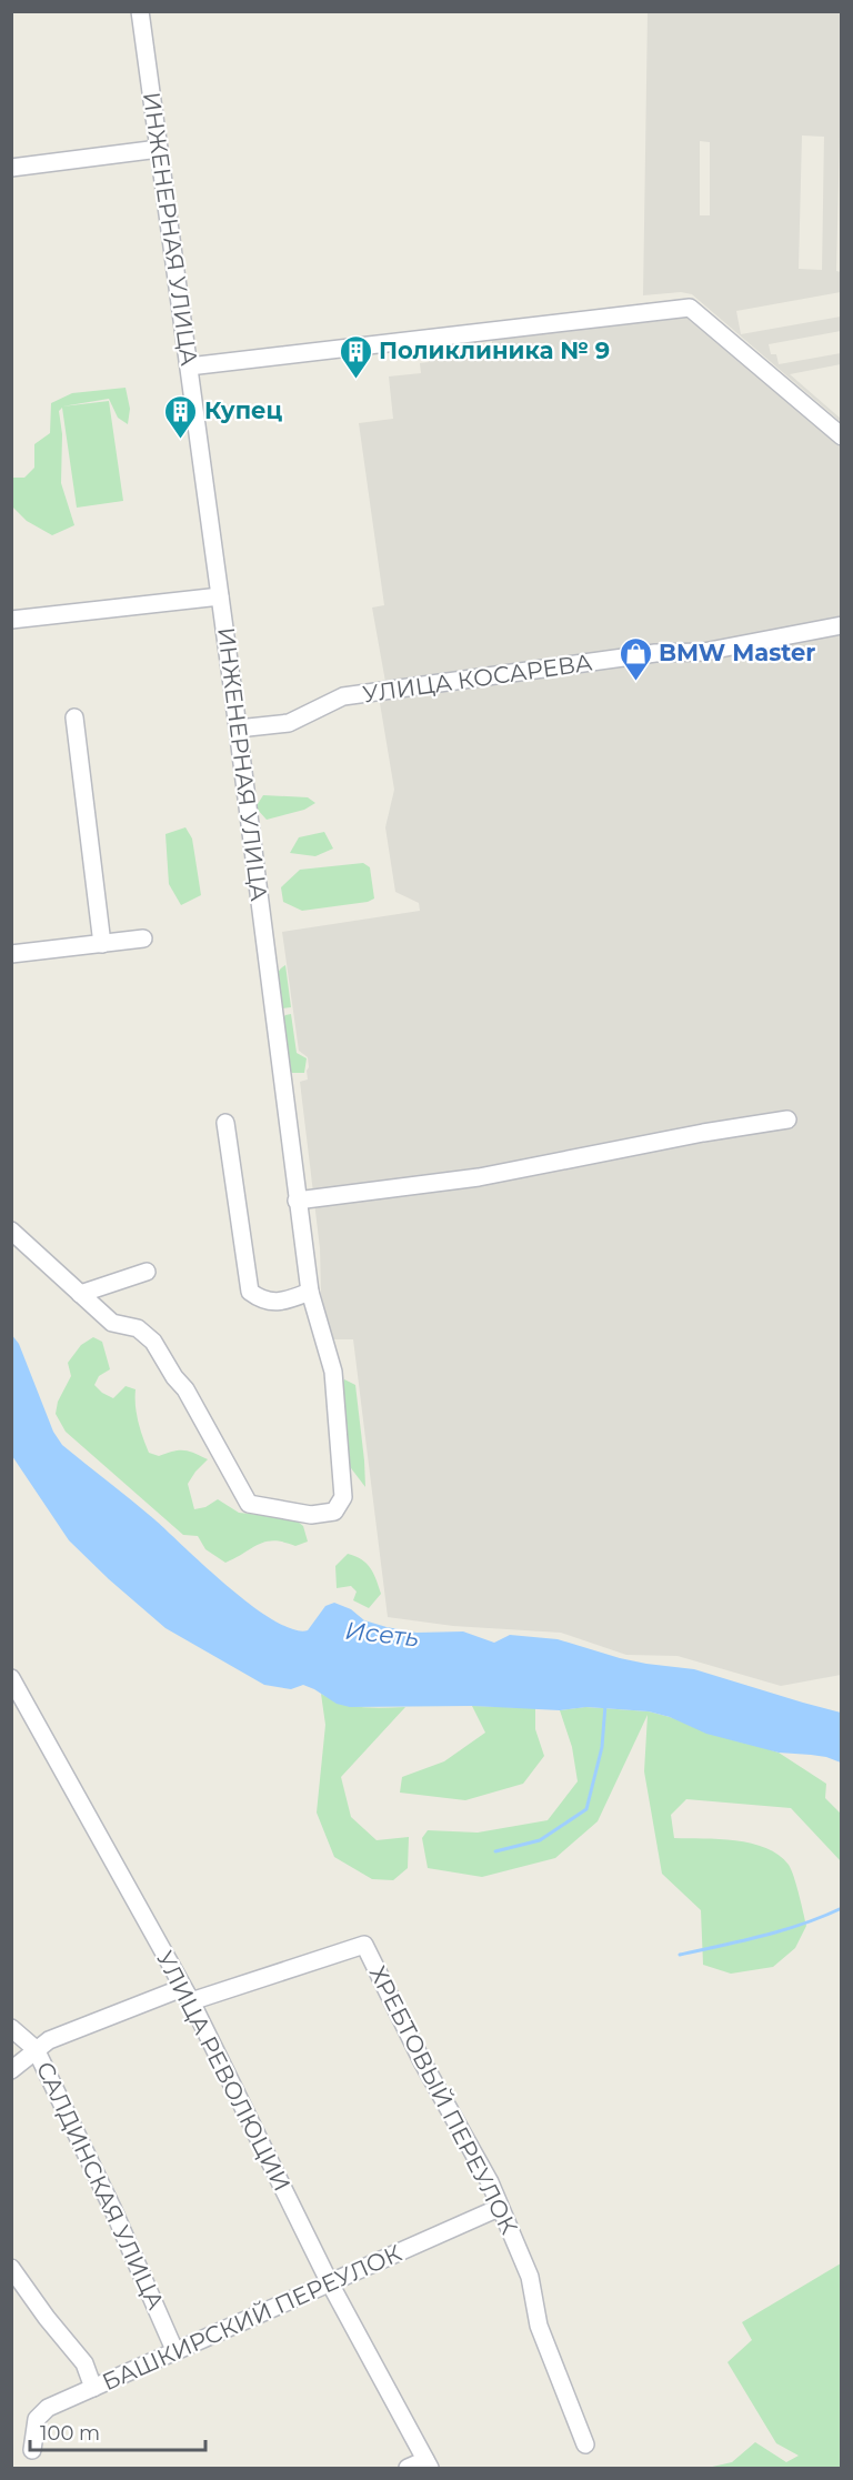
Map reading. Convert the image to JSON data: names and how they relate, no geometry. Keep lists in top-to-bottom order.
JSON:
{
  "streets": {
    "street": [
      "ИНЖЕНЕРНАЯ УЛИЦА",
      "УЛИЦА КОСАРЕВА",
      "УЛИЦА РЕВОЛЮЦИИ",
      "ХРЕБТОВЫЙ ПЕРЕУЛОК",
      "САЛДИНСКАЯ УЛИЦА",
      "БАШКИРСКИЙ ПЕРЕУЛОК"
    ]
  },
  "crossings": [
    ["ИНЖЕНЕРНАЯ УЛИЦА", "УЛИЦА КОСАРЕВА"],
    ["УЛИЦА РЕВОЛЮЦИИ", "ХРЕБТОВЫЙ ПЕРЕУЛОК"],
    ["УЛИЦА РЕВОЛЮЦИИ", "БАШКИРСКИЙ ПЕРЕУЛОК"],
    ["ХРЕБТОВЫЙ ПЕРЕУЛОК", "БАШКИРСКИЙ ПЕРЕУЛОК"],
    ["САЛДИНСКАЯ УЛИЦА", "БАШКИРСКИЙ ПЕРЕУЛОК"]
  ],
  "water": ["Исеть"],
  "places": {
    "building": ["Поликлиника № 9", "Купец"],
    "shop": ["BMW Master"]
  },
  "scale_bar": "100 m"
}
